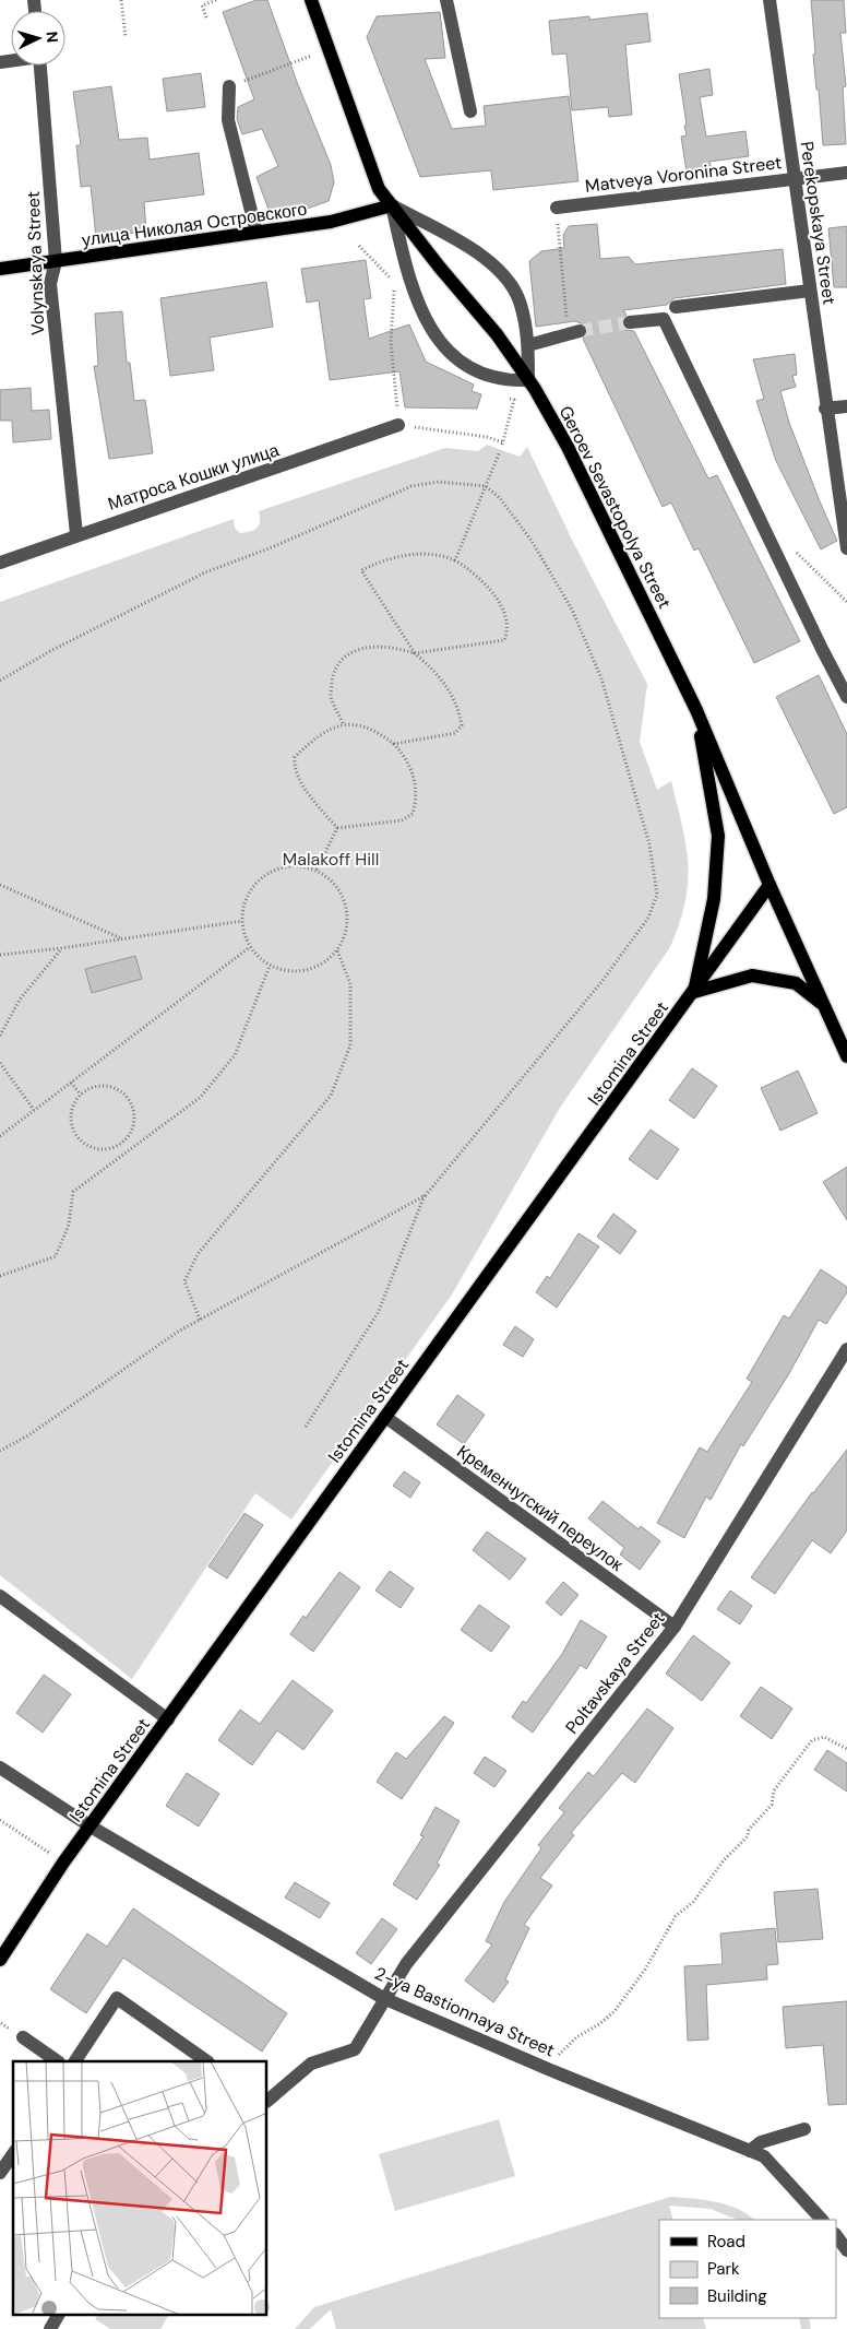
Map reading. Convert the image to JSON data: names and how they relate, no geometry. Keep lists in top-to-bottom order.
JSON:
{
  "streets": {
    "main road": ["улица Николая Островского", "Geroev Sevastopolya Street", "Istomina Street"],
    "street": [
      "Matveya Voronina Street",
      "Perekopskaya Street",
      "Volynskaya Street",
      "Матроса Кошки улица",
      "Кременчугский переулок",
      "Poltavskaya Street",
      "2-ya Bastionnaya Street"
    ]
  },
  "crossings": [
    ["Matveya Voronina Street", "Perekopskaya Street"],
    ["улица Николая Островского", "Volynskaya Street"],
    ["улица Николая Островского", "Geroev Sevastopolya Street"],
    ["Volynskaya Street", "Матроса Кошки улица"],
    ["Geroev Sevastopolya Street", "Istomina Street"],
    ["Istomina Street", "Кременчугский переулок"],
    ["Istomina Street", "2-ya Bastionnaya Street"],
    ["Кременчугский переулок", "Poltavskaya Street"],
    ["Poltavskaya Street", "2-ya Bastionnaya Street"]
  ],
  "parks": ["Malakoff Hill"],
  "legend": ["Road", "Park", "Building"],
  "north": "right"
}
